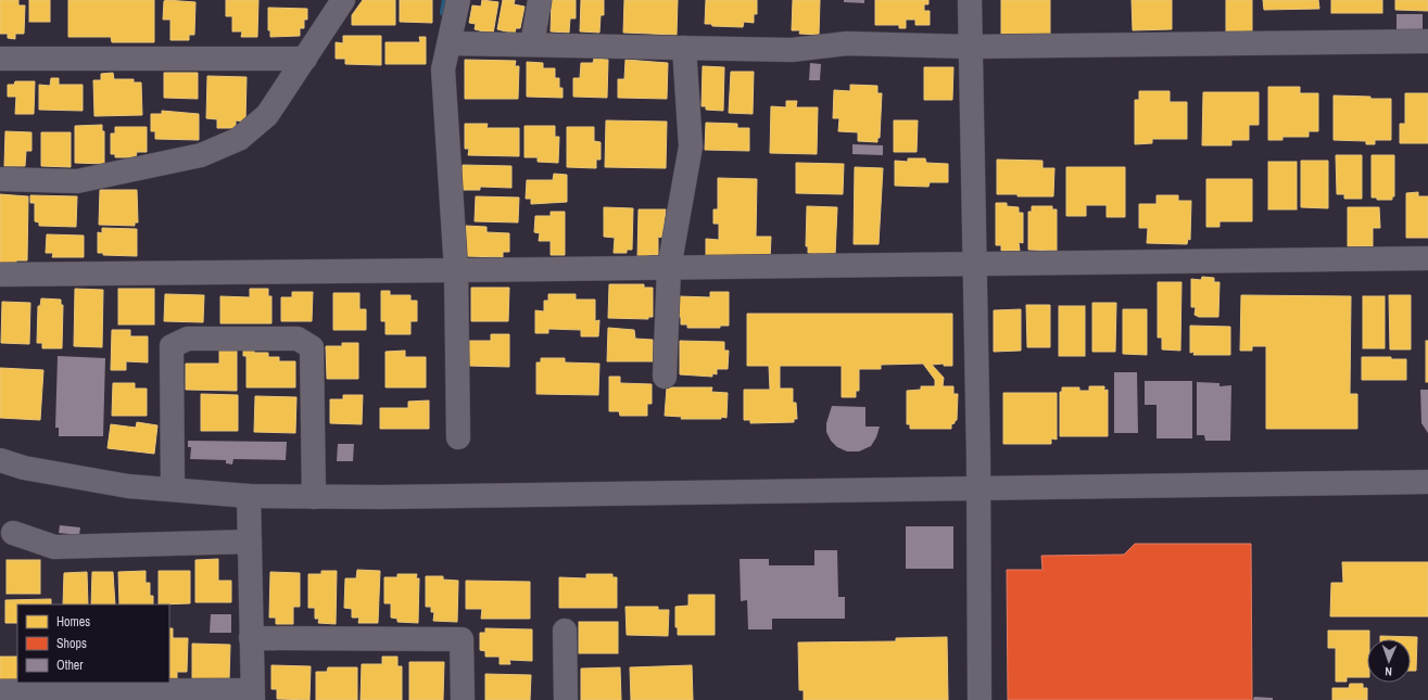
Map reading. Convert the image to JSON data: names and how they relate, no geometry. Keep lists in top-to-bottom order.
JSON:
{
  "legend": ["Homes", "Shops", "Other"],
  "north": "bottom"
}
